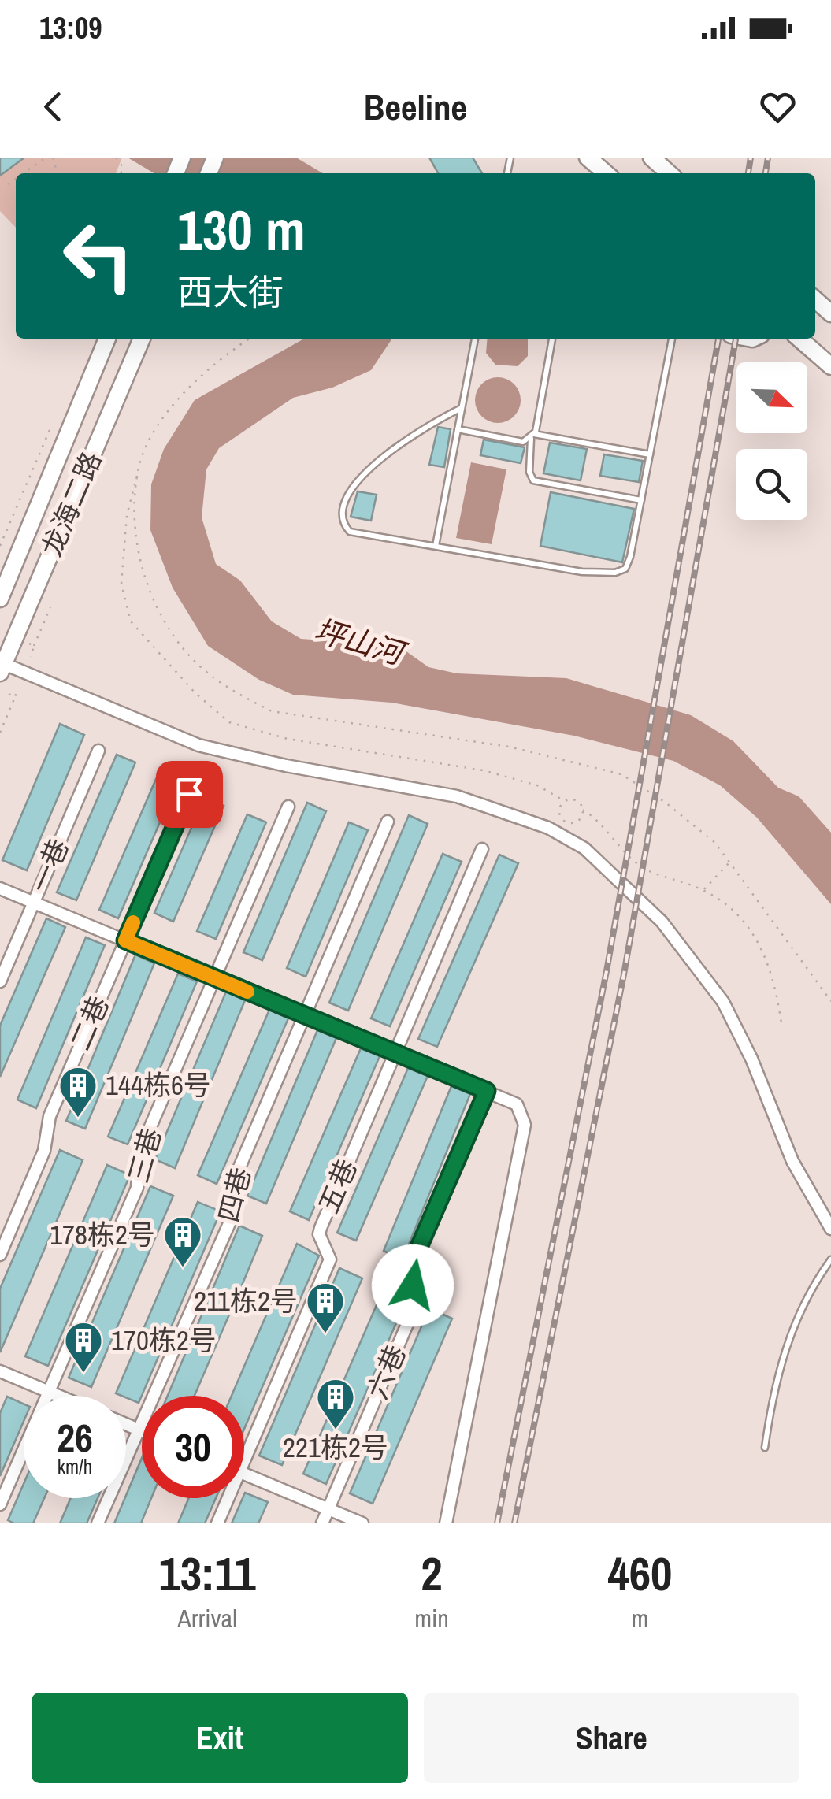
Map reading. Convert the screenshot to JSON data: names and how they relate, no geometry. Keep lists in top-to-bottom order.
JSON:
{
  "streets": {
    "main road": ["龙海二路"],
    "street": [
      "一巷",
      "二巷",
      "三巷",
      "五巷",
      "四巷",
      "六巷"
    ]
  },
  "water": ["坪山河"],
  "places": {
    "building": [
      "144栋6号",
      "178栋2号",
      "211栋2号",
      "170栋2号",
      "221栋2号"
    ]
  },
  "north": "bottom right",
  "page": {
    "status": "13:09",
    "header": "Beeline",
    "turn": ["130 m", "西大街"],
    "speed": "26 km/h",
    "limit": "30",
    "eta": [
      "13:11",
      "Arrival",
      "2",
      "min",
      "460",
      "m"
    ],
    "buttons": ["Exit", "Share"]
  }
}
